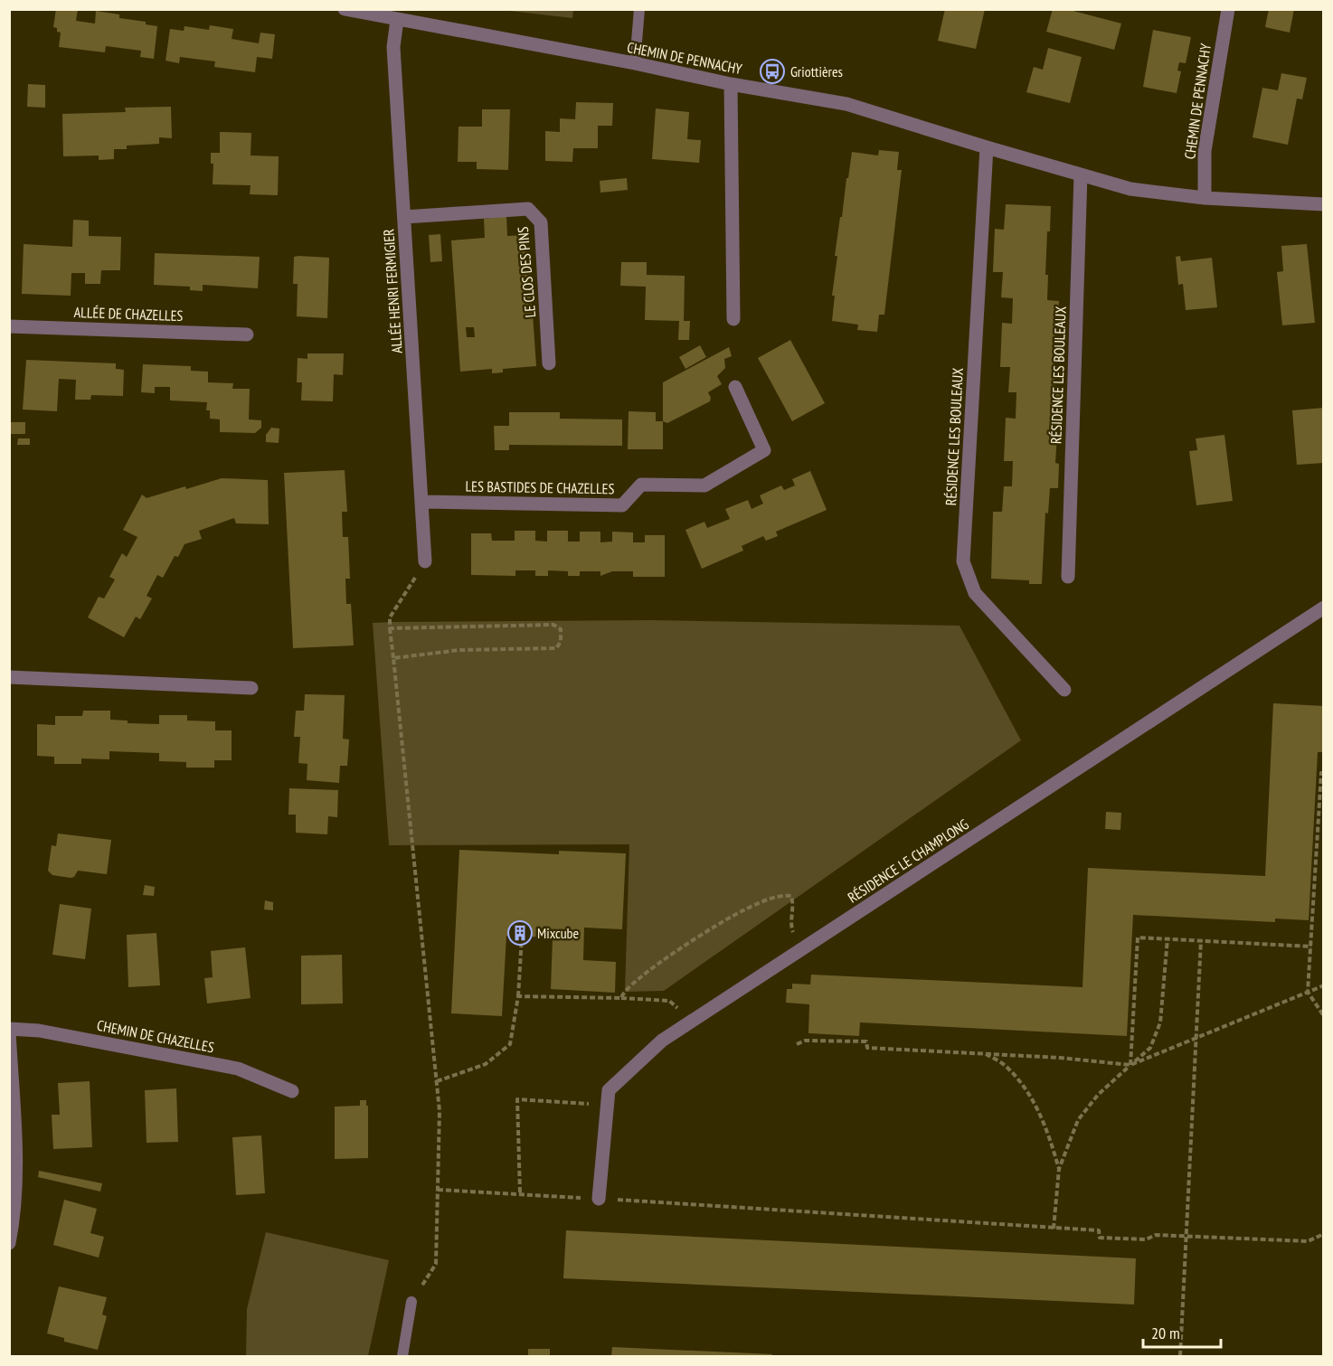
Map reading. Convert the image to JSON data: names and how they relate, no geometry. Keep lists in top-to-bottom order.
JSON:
{
  "streets": {
    "street": [
      "CHEMIN DE PENNACHY",
      "LE CLOS DES PINS",
      "ALLÉE HENRI FERMIGIER",
      "ALLÉE DE CHAZELLES",
      "RÉSIDENCE LES BOULEAUX",
      "LES BASTIDES DE CHAZELLES",
      "RÉSIDENCE LE CHAMPLONG",
      "CHEMIN DE CHAZELLES"
    ]
  },
  "crossings": [
    ["CHEMIN DE PENNACHY", "ALLÉE HENRI FERMIGIER"],
    ["CHEMIN DE PENNACHY", "RÉSIDENCE LES BOULEAUX"],
    ["LE CLOS DES PINS", "ALLÉE HENRI FERMIGIER"],
    ["ALLÉE HENRI FERMIGIER", "LES BASTIDES DE CHAZELLES"]
  ],
  "places": {
    "bus stop": ["Griottières"],
    "building": ["Mixcube"]
  },
  "scale_bar": "20 m"
}
